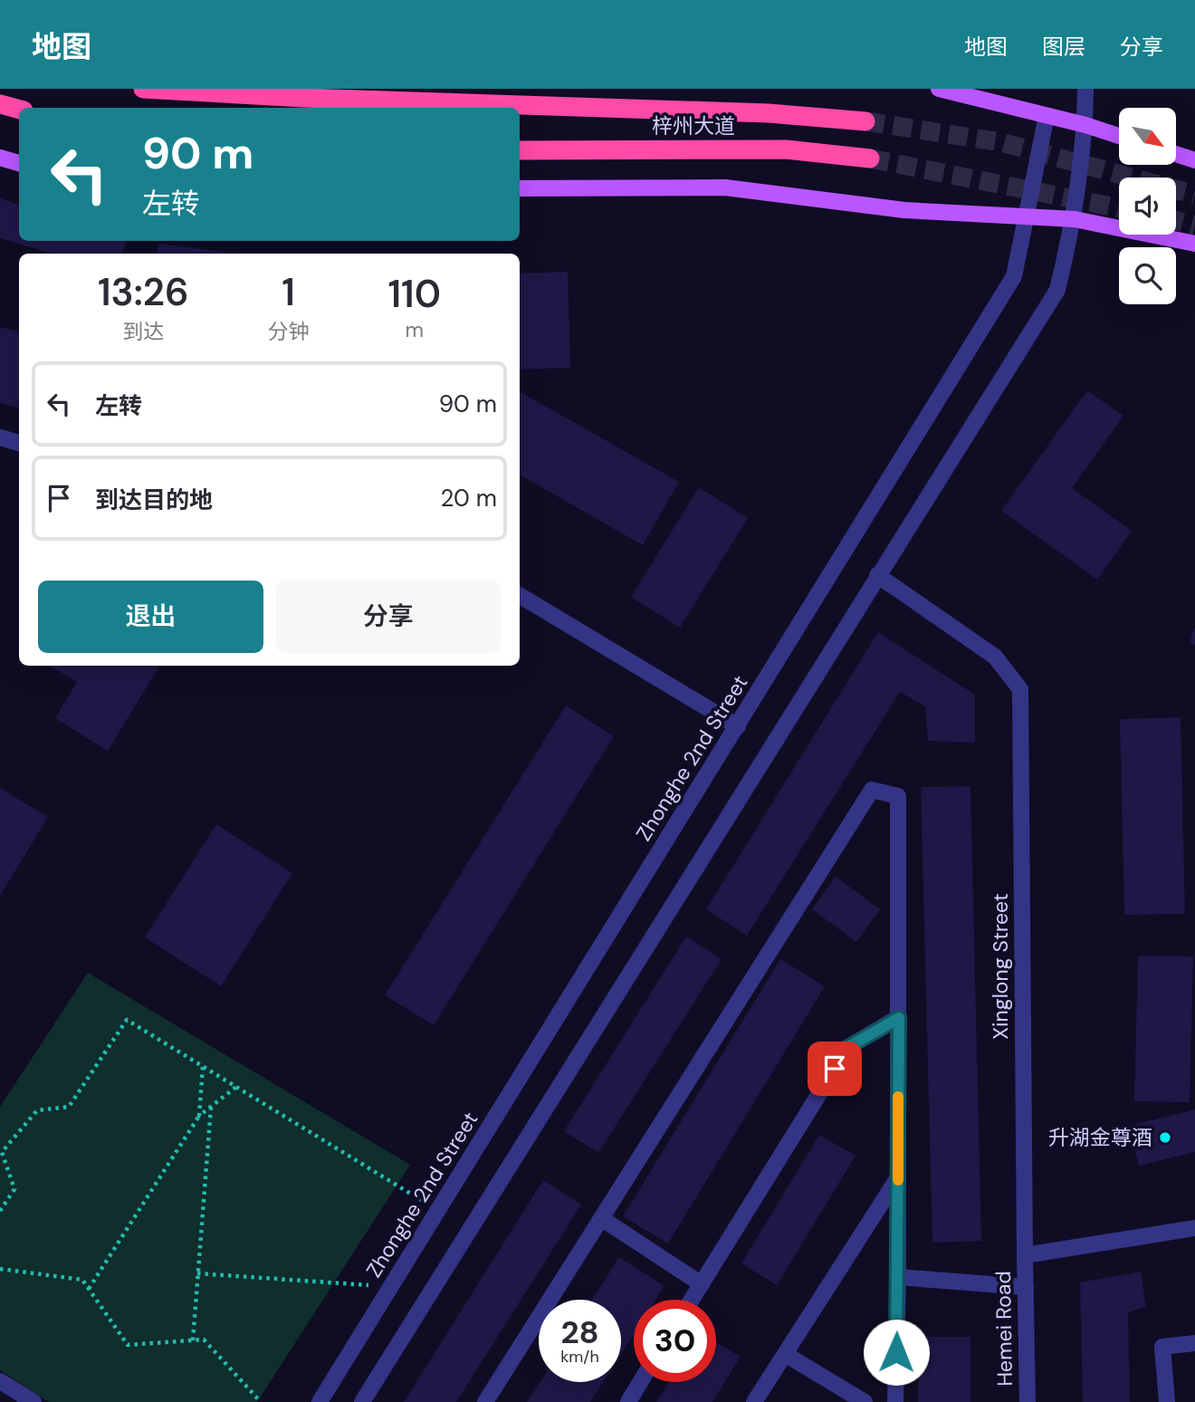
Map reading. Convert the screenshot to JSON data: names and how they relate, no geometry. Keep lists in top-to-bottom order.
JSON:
{
  "streets": {
    "highway": ["梓州大道"],
    "street": ["Zhonghe 2nd Street", "Xinglong Street", "Hemei Road"]
  },
  "crossings": [
    ["Xinglong Street", "Hemei Road"]
  ],
  "places": ["升湖金尊酒"],
  "north": "bottom right",
  "page": {
    "header": "地图",
    "nav": ["地图", "图层", "分享"],
    "turn": ["90 m", "左转"],
    "eta": [
      "13:26",
      "到达",
      "1",
      "分钟",
      "110",
      "m"
    ],
    "list": [
      {
        "name": "左转",
        "value": "90 m"
      },
      {
        "name": "到达目的地",
        "value": "20 m"
      }
    ],
    "buttons": ["退出", "分享"],
    "speed": "28 km/h",
    "limit": "30"
  }
}
